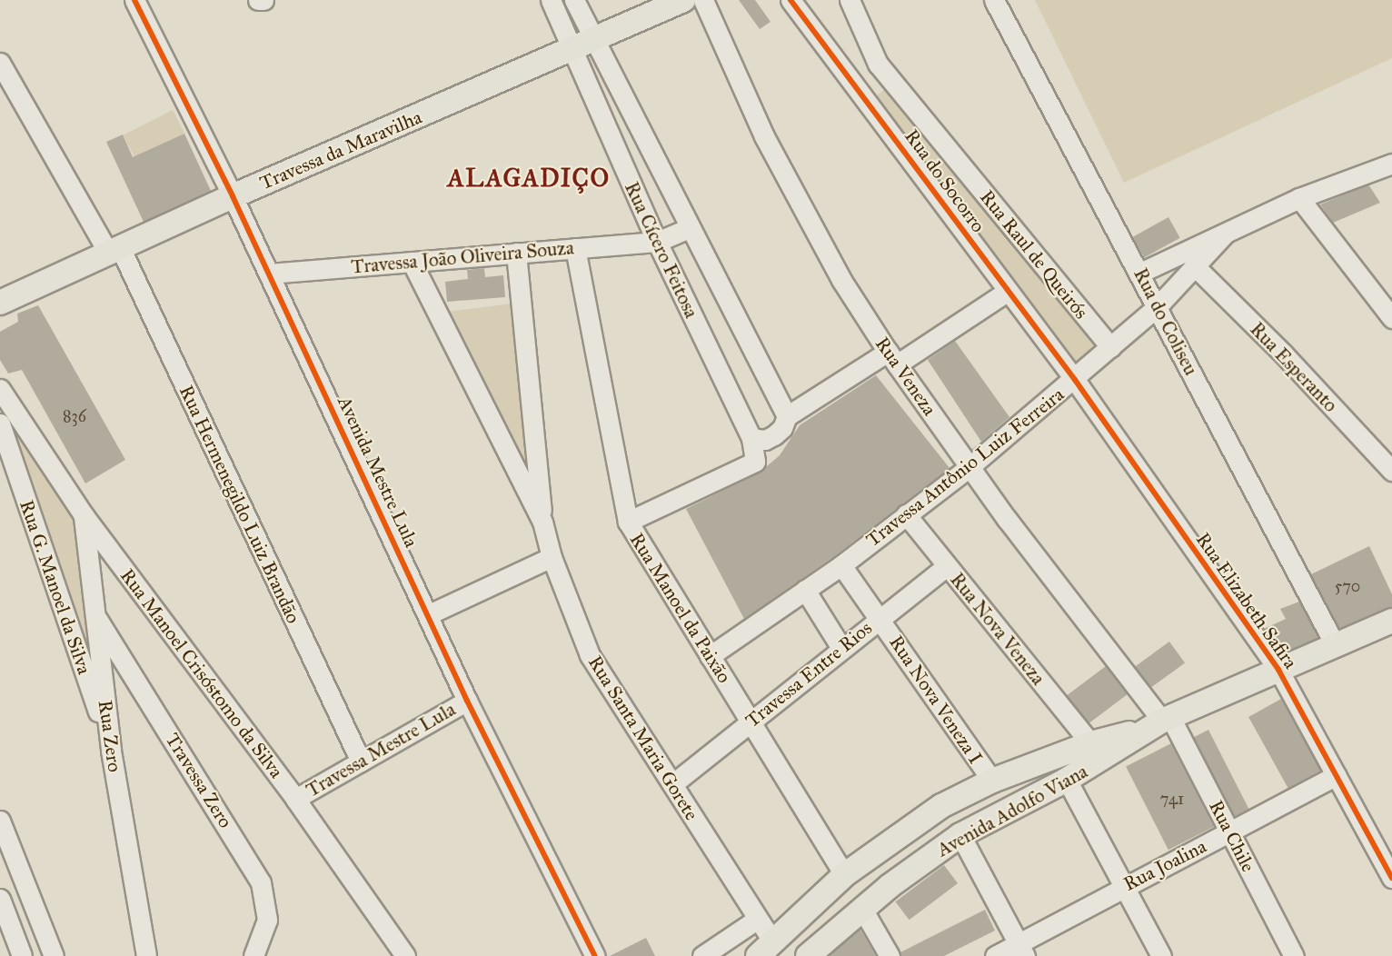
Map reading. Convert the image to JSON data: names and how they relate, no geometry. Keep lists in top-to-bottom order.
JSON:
{
  "streets": {
    "main road": ["Travessa da Maravilha", "Avenida Adolfo Viana"],
    "street": [
      "Rua do Socorro",
      "Rua Cícero Feitosa",
      "Rua Raul de Queirós",
      "Travessa João Oliveira Souza",
      "Rua do Coliseu",
      "Rua Esperanto",
      "Rua Veneza",
      "Travessa Antônio Luiz Ferreira",
      "Avenida Mestre Lula",
      "Rua Hermenegildo Luiz Brandão",
      "Rua G. Manoel da Silva",
      "Rua Elizabeth Safira",
      "Rua Manoel da Paixão",
      "Rua Nova Veneza",
      "Rua Manoel Crisóstomo da Silva",
      "Travessa Entre Rios",
      "Rua Nova Veneza I",
      "Rua Zero",
      "Rua Santa Maria Gorete",
      "Travessa Mestre Lula",
      "Travessa Zero",
      "Rua Chile",
      "Rua Joalina"
    ]
  },
  "crossings": [
    ["Travessa da Maravilha", "Rua Cícero Feitosa"],
    ["Travessa da Maravilha", "Avenida Mestre Lula"],
    ["Travessa da Maravilha", "Rua Hermenegildo Luiz Brandão"],
    ["Rua do Socorro", "Travessa Antônio Luiz Ferreira"],
    ["Rua do Socorro", "Rua Elizabeth Safira"],
    ["Rua Cícero Feitosa", "Travessa João Oliveira Souza"],
    ["Rua Raul de Queirós", "Travessa Antônio Luiz Ferreira"],
    ["Travessa João Oliveira Souza", "Avenida Mestre Lula"],
    ["Travessa João Oliveira Souza", "Rua Manoel da Paixão"],
    ["Travessa João Oliveira Souza", "Rua Santa Maria Gorete"],
    ["Rua do Coliseu", "Travessa Antônio Luiz Ferreira"],
    ["Rua do Coliseu", "Avenida Adolfo Viana"],
    ["Rua Esperanto", "Travessa Antônio Luiz Ferreira"],
    ["Rua Veneza", "Travessa Antônio Luiz Ferreira"],
    ["Rua Veneza", "Avenida Adolfo Viana"],
    ["Rua Veneza", "Rua Chile"],
    ["Travessa Antônio Luiz Ferreira", "Rua Elizabeth Safira"],
    ["Travessa Antônio Luiz Ferreira", "Rua Manoel da Paixão"],
    ["Travessa Antônio Luiz Ferreira", "Rua Nova Veneza"],
    ["Travessa Antônio Luiz Ferreira", "Rua Nova Veneza I"],
    ["Avenida Mestre Lula", "Travessa Mestre Lula"],
    ["Rua Hermenegildo Luiz Brandão", "Travessa Mestre Lula"],
    ["Rua G. Manoel da Silva", "Rua Zero"],
    ["Rua Elizabeth Safira", "Avenida Adolfo Viana"],
    ["Rua Elizabeth Safira", "Rua Joalina"],
    ["Rua Manoel da Paixão", "Travessa Entre Rios"],
    ["Rua Manoel da Paixão", "Avenida Adolfo Viana"],
    ["Rua Nova Veneza", "Travessa Entre Rios"],
    ["Rua Nova Veneza", "Avenida Adolfo Viana"],
    ["Rua Manoel Crisóstomo da Silva", "Rua Zero"],
    ["Rua Manoel Crisóstomo da Silva", "Travessa Mestre Lula"],
    ["Travessa Entre Rios", "Rua Nova Veneza I"],
    ["Travessa Entre Rios", "Rua Santa Maria Gorete"],
    ["Rua Nova Veneza I", "Avenida Adolfo Viana"],
    ["Rua Zero", "Travessa Zero"],
    ["Rua Santa Maria Gorete", "Avenida Adolfo Viana"],
    ["Avenida Adolfo Viana", "Rua Chile"],
    ["Rua Chile", "Rua Joalina"]
  ],
  "districts": ["ALAGADIÇO"],
  "house_numbers": ["836", "570", "741"]
}
